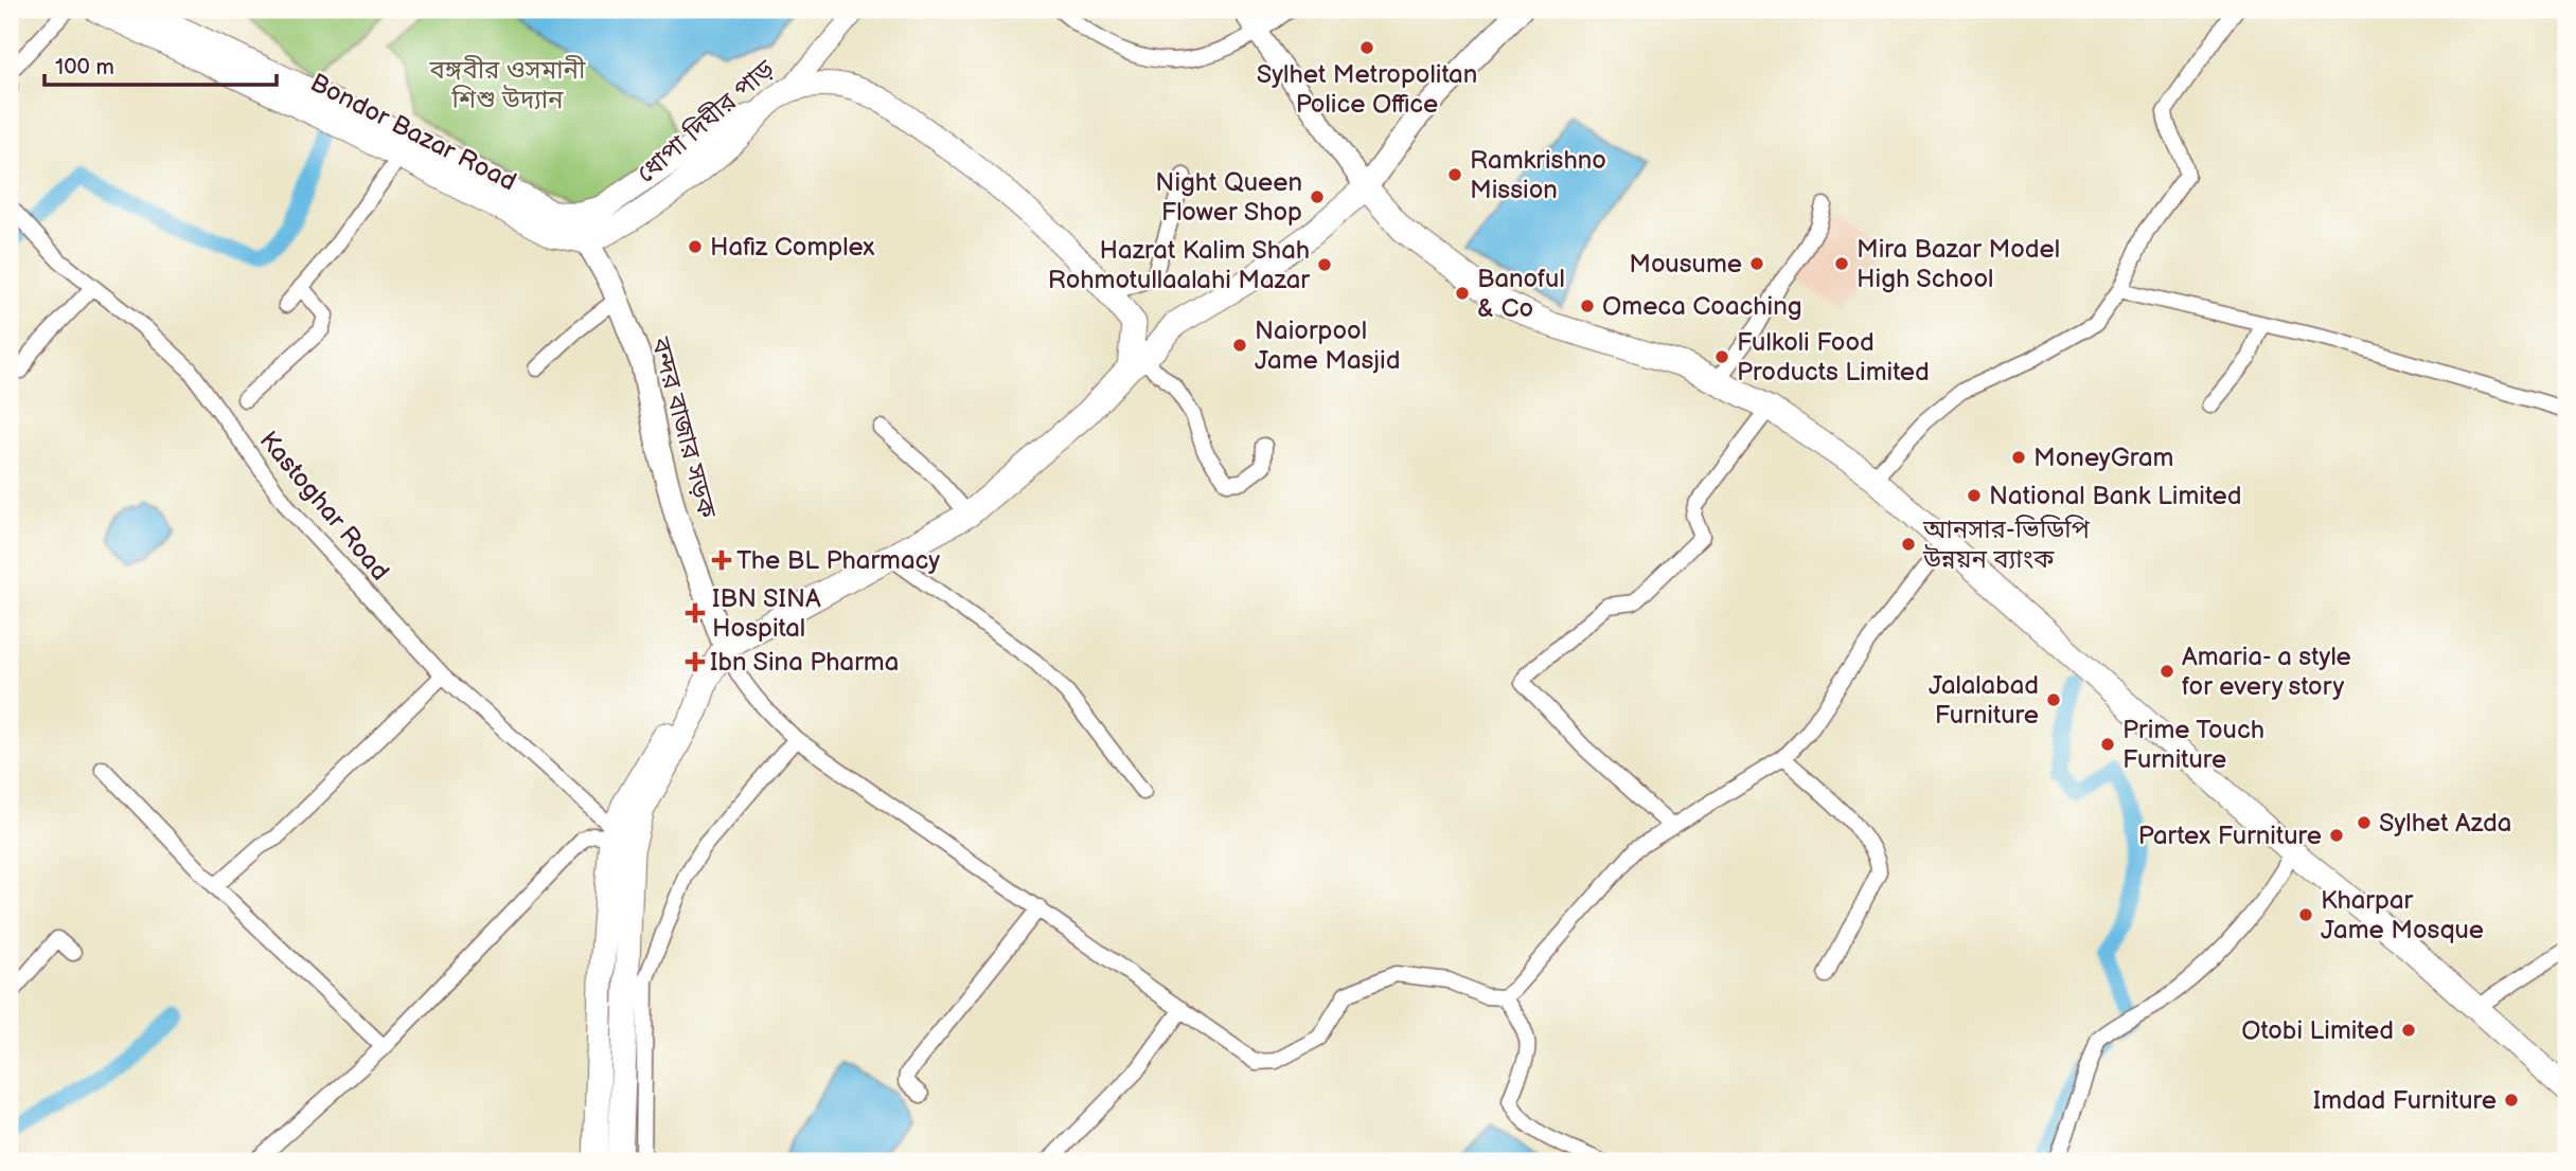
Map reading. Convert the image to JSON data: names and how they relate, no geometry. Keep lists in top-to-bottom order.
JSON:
{
  "streets": {
    "highway": ["ধোপা দিঘীর পাড়", "Bondor Bazar Road", "বন্দর বাজার সড়ক"],
    "street": ["Kastoghar Road"]
  },
  "crossings": [
    ["ধোপা দিঘীর পাড়", "Bondor Bazar Road"],
    ["ধোপা দিঘীর পাড়", "বন্দর বাজার সড়ক"],
    ["Bondor Bazar Road", "বন্দর বাজার সড়ক"]
  ],
  "parks": ["বঙ্গবীর ওসমানী শিশু উদ্যান"],
  "places": {
    "other": [
      "Sylhet Metropolitan Police Office",
      "Ramkrishno Mission",
      "Night Queen Flower Shop",
      "Hafiz Complex",
      "Mousume",
      "Mira Bazar Model High School",
      "Hazrat Kalim Shah Rohmotullaalahi Mazar",
      "Banoful & Co",
      "Omeca Coaching",
      "Naiorpool Jame Masjid",
      "Fulkoli Food Products Limited",
      "MoneyGram",
      "National Bank Limited",
      "আনসার-ভিডিপি উন্নয়ন ব্যাংক",
      "Amaria- a style for every story",
      "Jalalabad Furniture",
      "Prime Touch Furniture",
      "Sylhet Azda",
      "Partex Furniture",
      "Kharpar Jame Mosque",
      "Otobi Limited",
      "Imdad Furniture"
    ],
    "health": ["The BL Pharmacy", "IBN SINA Hospital", "Ibn Sina Pharma"]
  },
  "scale_bar": "100 m"
}
